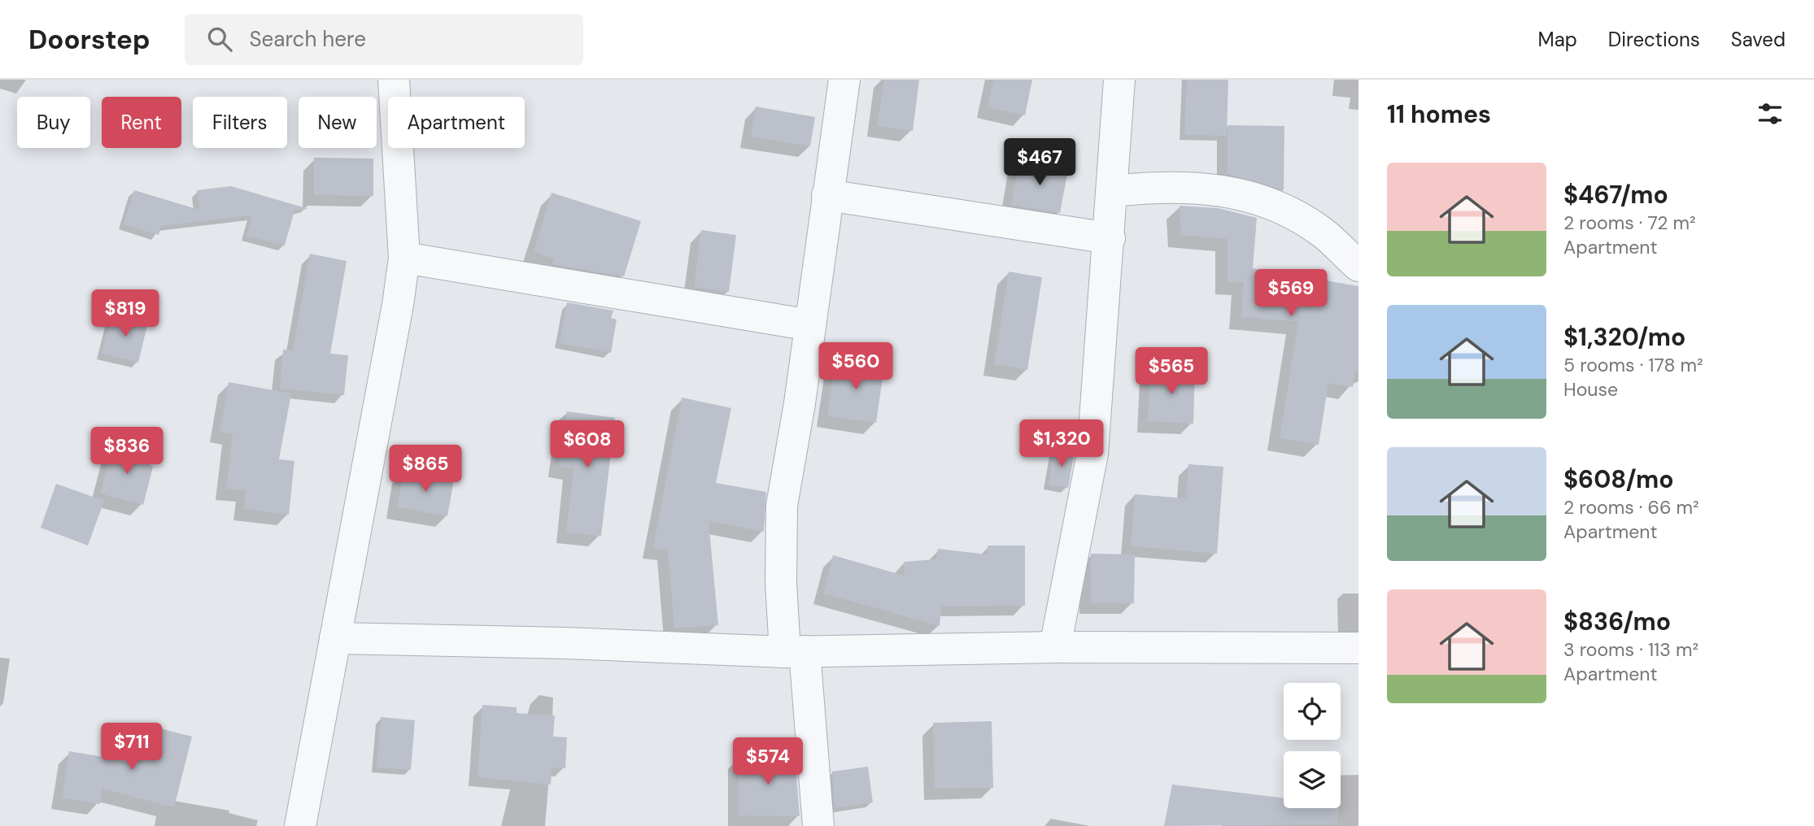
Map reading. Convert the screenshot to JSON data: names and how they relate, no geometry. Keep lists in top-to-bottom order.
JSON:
{
  "page": {
    "header": "Doorstep",
    "search": "Search here",
    "nav": ["Map", "Directions", "Saved"],
    "heading": "11 homes",
    "chip": [
      "Buy",
      "Rent",
      "Filters",
      "New",
      "Apartment"
    ],
    "price": [
      "$467",
      "$569",
      "$819",
      "$560",
      "$565",
      "$1,320",
      "$608",
      "$836",
      "$865",
      "$711",
      "$574"
    ],
    "list": [
      {
        "name": "$467/mo",
        "note": "2 rooms · 72 m² · Apartment"
      },
      {
        "name": "$1,320/mo",
        "note": "5 rooms · 178 m² · House"
      },
      {
        "name": "$608/mo",
        "note": "2 rooms · 66 m² · Apartment"
      },
      {
        "name": "$836/mo",
        "note": "3 rooms · 113 m² · Apartment"
      }
    ]
  }
}
